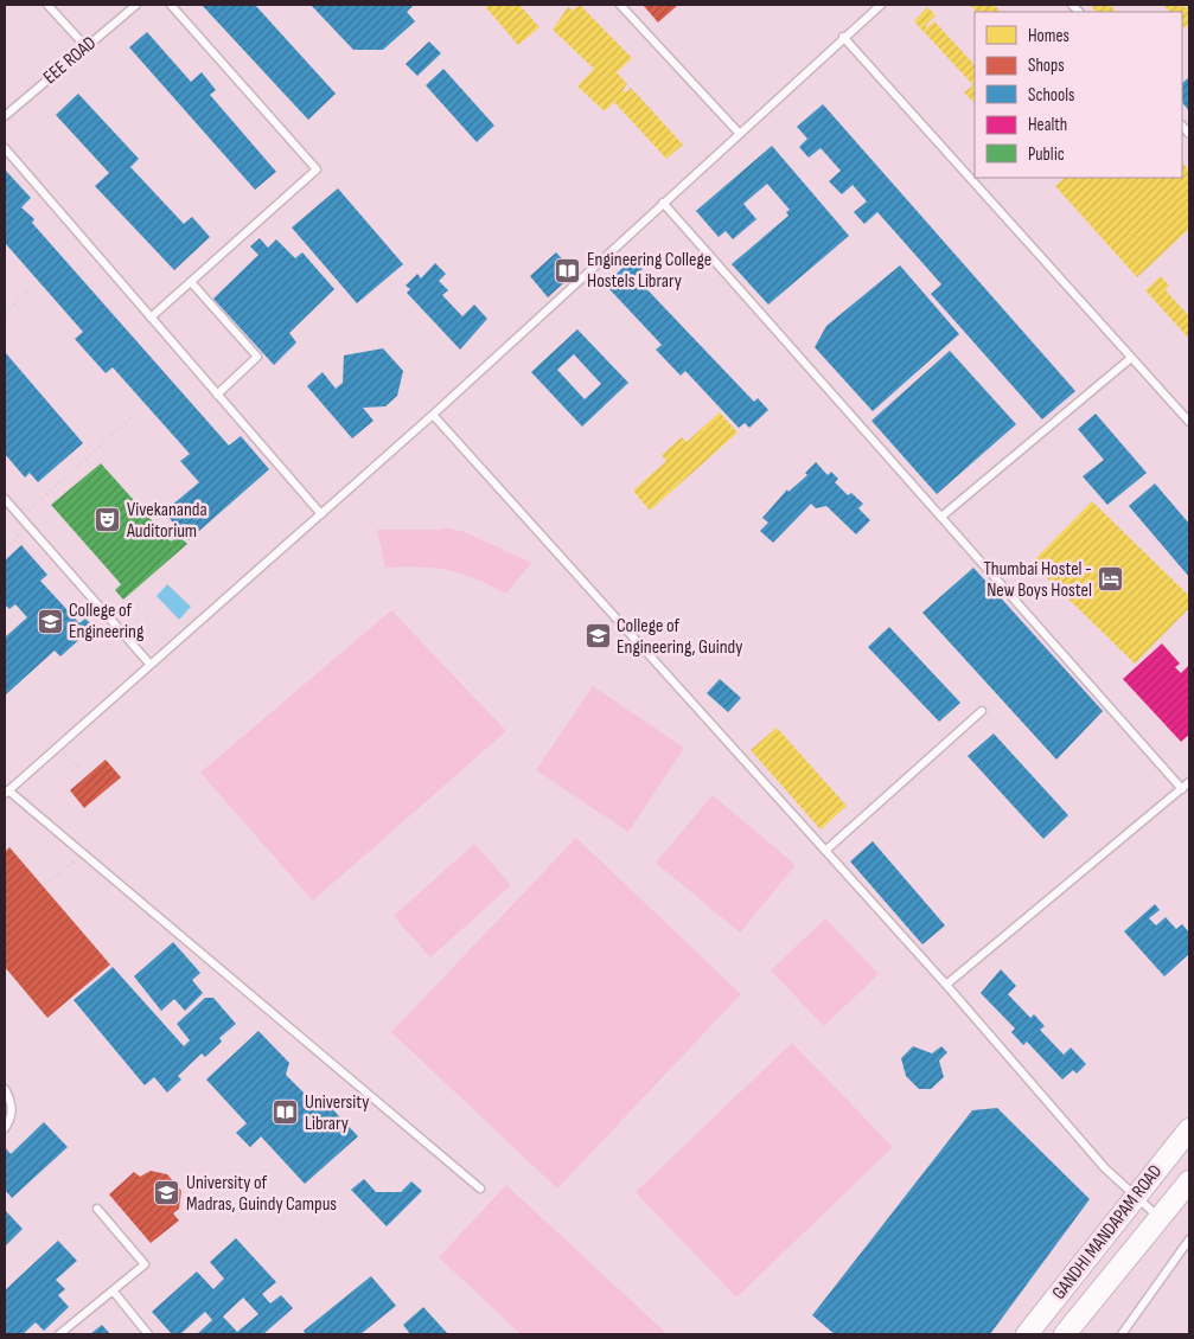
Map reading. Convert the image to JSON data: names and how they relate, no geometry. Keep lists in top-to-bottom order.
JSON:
{
  "streets": {
    "main road": ["GANDHI MANDAPAM ROAD"],
    "lane": ["EEE ROAD"]
  },
  "places": {
    "library": ["Engineering College Hostels Library", "University Library"],
    "theatre": ["Vivekananda Auditorium"],
    "hotel": ["Thumbai Hostel - New Boys Hostel"],
    "school or university": ["College of Engineering", "College of Engineering, Guindy", "University of Madras, Guindy Campus"]
  },
  "legend": [
    "Homes",
    "Shops",
    "Schools",
    "Health",
    "Public"
  ]
}
